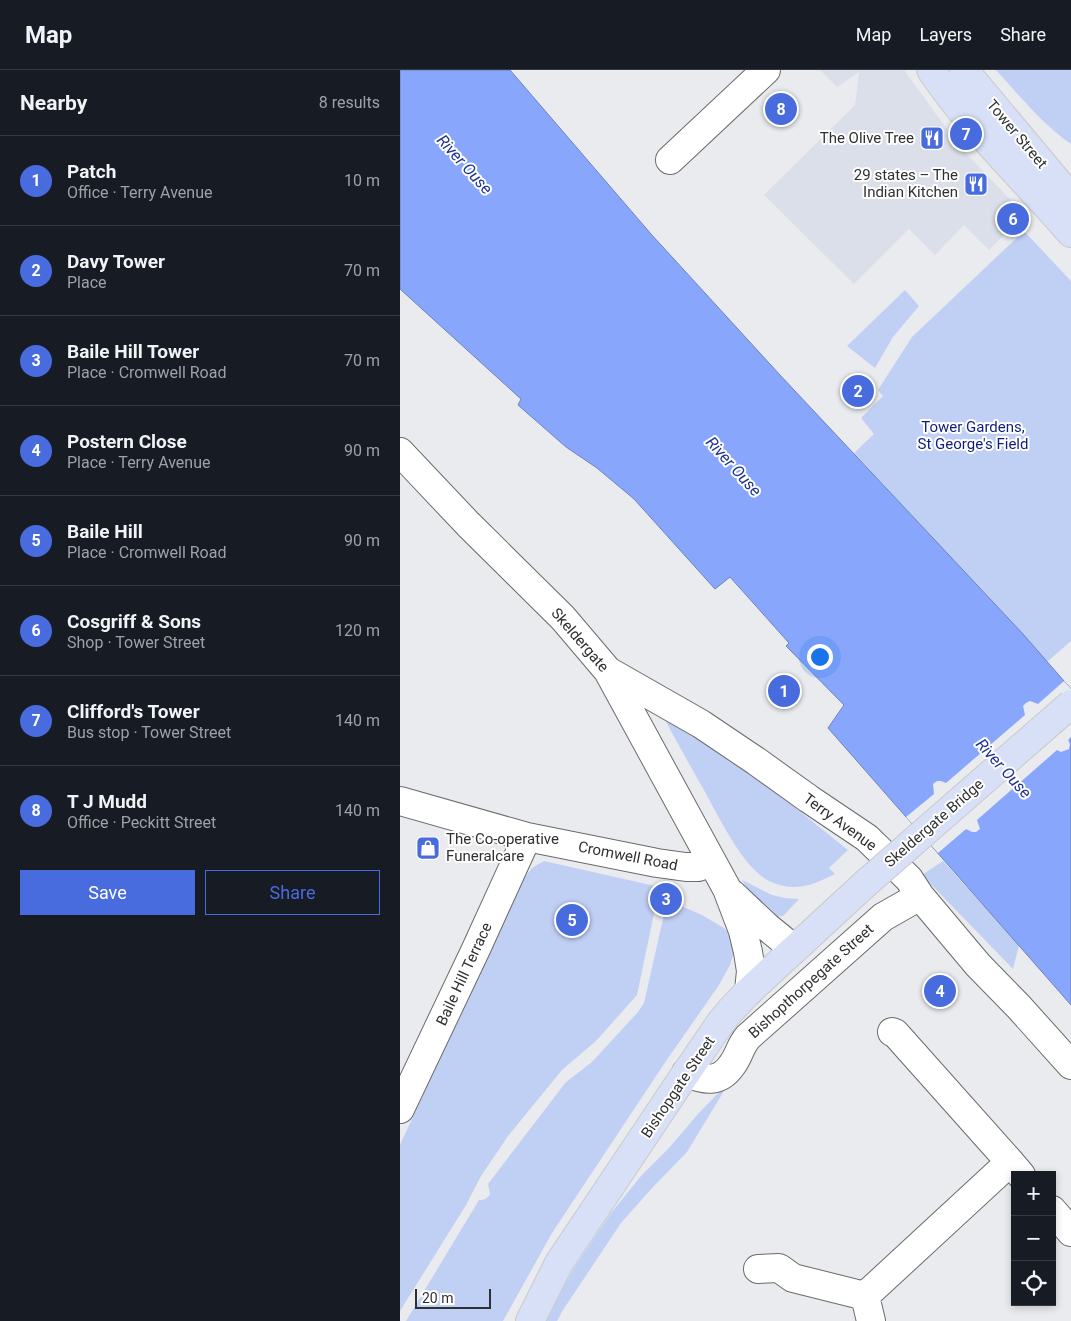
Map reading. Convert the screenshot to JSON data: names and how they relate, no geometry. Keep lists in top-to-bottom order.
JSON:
{
  "streets": {
    "main road": ["Tower Street", "Skeldergate Bridge", "Bishopgate Street"],
    "street": [
      "Skeldergate",
      "Terry Avenue",
      "Cromwell Road",
      "Baile Hill Terrace",
      "Bishopthorpegate Street"
    ]
  },
  "crossings": [
    ["Skeldergate", "Terry Avenue"],
    ["Skeldergate", "Cromwell Road"],
    ["Skeldergate", "Bishopgate Street"],
    ["Terry Avenue", "Bishopthorpegate Street"],
    ["Skeldergate Bridge", "Bishopgate Street"],
    ["Cromwell Road", "Baile Hill Terrace"],
    ["Bishopthorpegate Street", "Bishopgate Street"]
  ],
  "water": ["River Ouse"],
  "parks": ["Tower Gardens, St George's Field"],
  "places": {
    "restaurant": ["The Olive Tree", "29 states – The Indian Kitchen"],
    "shop": ["The Co-operative Funeralcare"]
  },
  "scale_bar": "20 m",
  "page": {
    "header": "Map",
    "nav": ["Map", "Layers", "Share"],
    "heading": ["Nearby", "8 results"],
    "pins": [
      "8",
      "7",
      "6",
      "2",
      "1",
      "3",
      "5",
      "4"
    ],
    "list": [
      {
        "mark": "1",
        "name": "Patch",
        "note": "Office · Terry Avenue",
        "value": "10 m"
      },
      {
        "mark": "2",
        "name": "Davy Tower",
        "note": "Place",
        "value": "70 m"
      },
      {
        "mark": "3",
        "name": "Baile Hill Tower",
        "note": "Place · Cromwell Road",
        "value": "70 m"
      },
      {
        "mark": "4",
        "name": "Postern Close",
        "note": "Place · Terry Avenue",
        "value": "90 m"
      },
      {
        "mark": "5",
        "name": "Baile Hill",
        "note": "Place · Cromwell Road",
        "value": "90 m"
      },
      {
        "mark": "6",
        "name": "Cosgriff & Sons",
        "note": "Shop · Tower Street",
        "value": "120 m"
      },
      {
        "mark": "7",
        "name": "Clifford's Tower",
        "note": "Bus stop · Tower Street",
        "value": "140 m"
      },
      {
        "mark": "8",
        "name": "T J Mudd",
        "note": "Office · Peckitt Street",
        "value": "140 m"
      }
    ],
    "buttons": ["Save", "Share"],
    "map_buttons": ["+", "−"],
    "scale": "20 m"
  }
}
